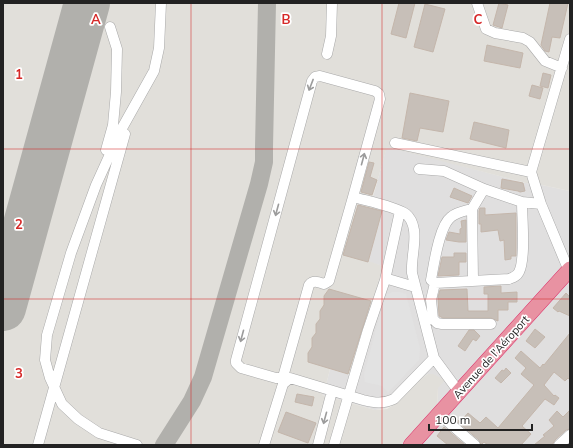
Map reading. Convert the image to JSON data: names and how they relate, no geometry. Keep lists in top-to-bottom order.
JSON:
{
  "streets": {
    "highway": ["Avenue de l'Aéroport"]
  },
  "scale_bar": "100 m",
  "grid": {
    "columns": ["A", "B", "C"],
    "rows": ["1", "2", "3"]
  }
}
